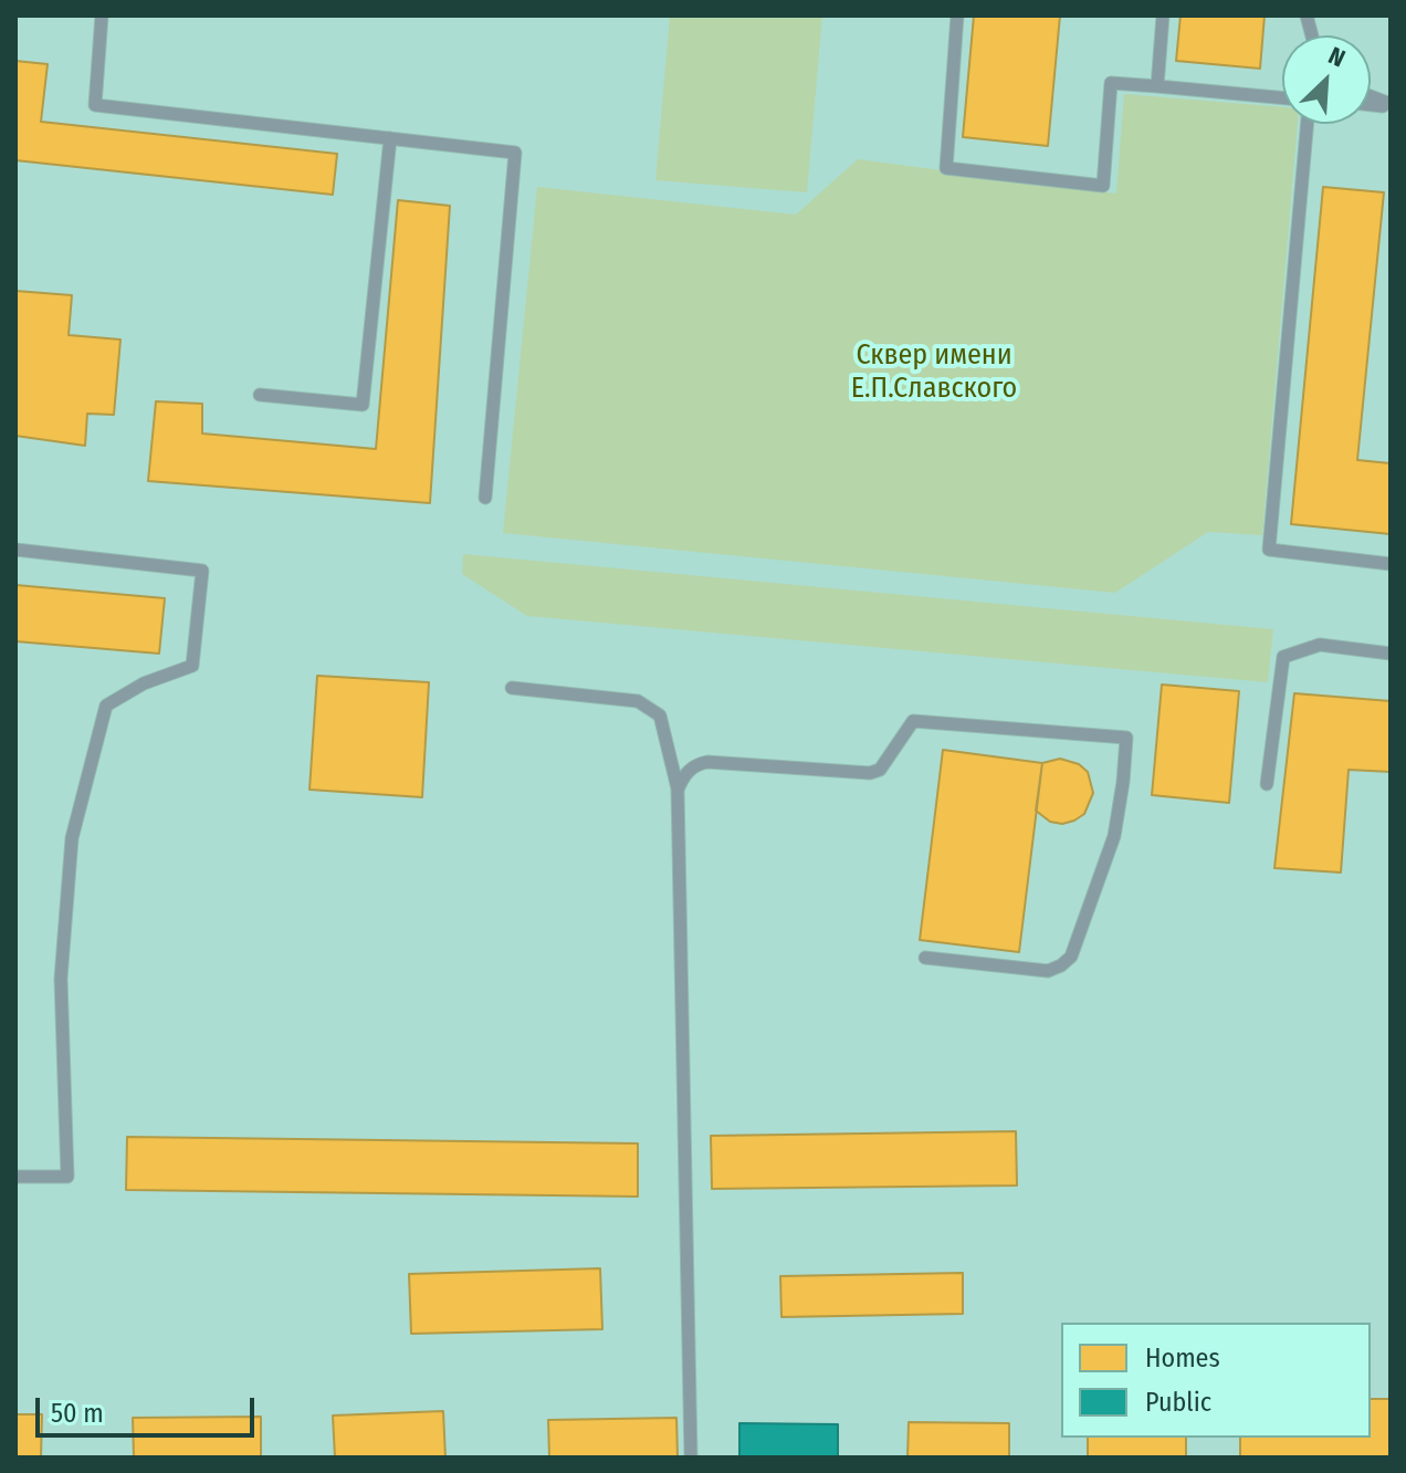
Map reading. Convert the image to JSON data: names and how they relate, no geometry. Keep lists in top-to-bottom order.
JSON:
{
  "parks": ["Сквер имени Е.П.Славского"],
  "legend": ["Homes", "Public"],
  "scale_bar": "50 m",
  "north": "top right"
}
